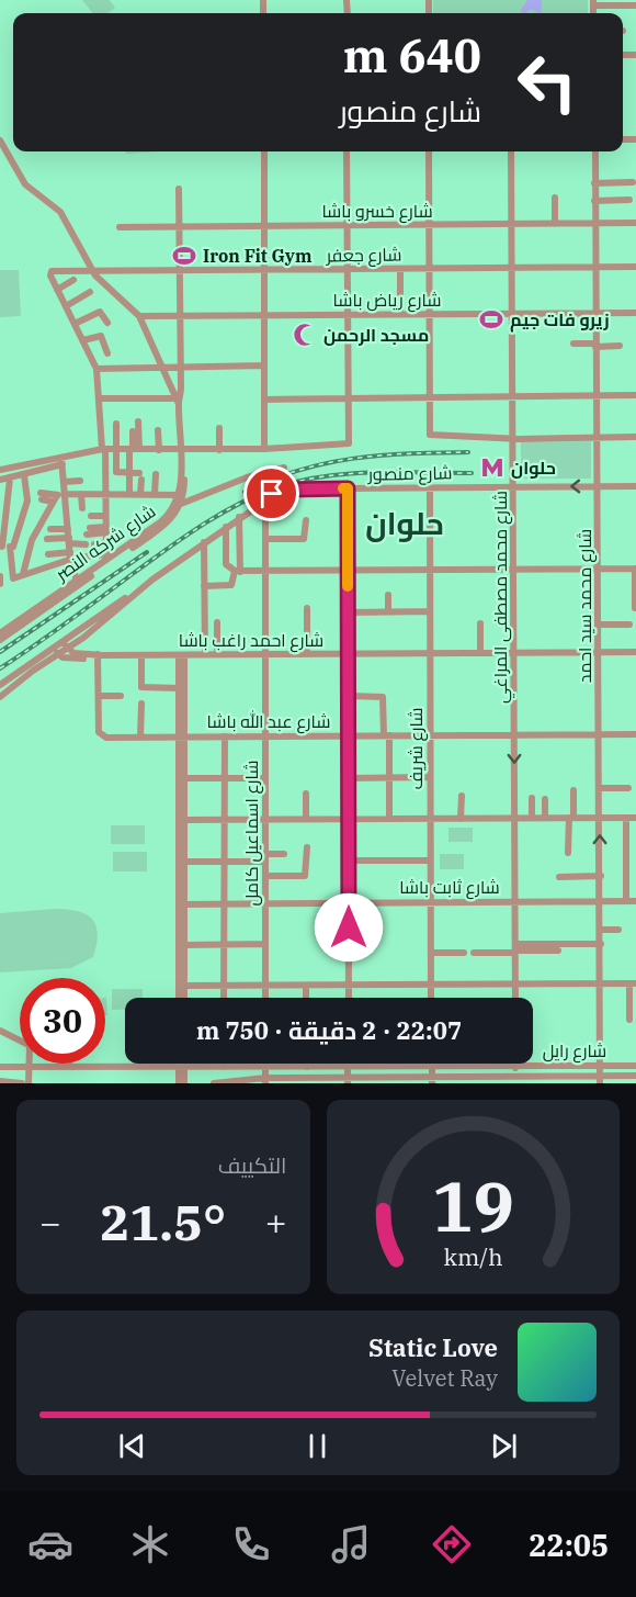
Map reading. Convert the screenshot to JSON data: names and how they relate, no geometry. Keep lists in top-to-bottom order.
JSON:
{
  "streets": {
    "street": [
      "شارع خسرو باشا",
      "شارع جعفر",
      "شارع رياض باشا",
      "شارع منصور",
      "شارع شركه النصر",
      "شارع محمد مصطفى المراغي",
      "شارع محمد سيد احمد",
      "شارع احمد راغب باشا",
      "شارع عبد الله باشا",
      "شارع شريف",
      "شارع اسماعيل كامل",
      "شارع ثابت باشا",
      "شارع رايل"
    ]
  },
  "crossings": [
    ["شارع خسرو باشا", "شارع محمد مصطفى المراغي"],
    ["شارع خسرو باشا", "شارع محمد سيد احمد"],
    ["شارع جعفر", "شارع محمد مصطفى المراغي"],
    ["شارع جعفر", "شارع محمد سيد احمد"],
    ["شارع رياض باشا", "شارع شركه النصر"],
    ["شارع رياض باشا", "شارع محمد مصطفى المراغي"],
    ["شارع رياض باشا", "شارع محمد سيد احمد"],
    ["شارع منصور", "شارع محمد مصطفى المراغي"],
    ["شارع منصور", "شارع محمد سيد احمد"],
    ["شارع منصور", "شارع احمد راغب باشا"],
    ["شارع منصور", "شارع شريف"],
    ["شارع منصور", "شارع اسماعيل كامل"],
    ["شارع محمد مصطفى المراغي", "شارع احمد راغب باشا"],
    ["شارع محمد مصطفى المراغي", "شارع عبد الله باشا"],
    ["شارع محمد مصطفى المراغي", "شارع ثابت باشا"],
    ["شارع محمد سيد احمد", "شارع احمد راغب باشا"],
    ["شارع محمد سيد احمد", "شارع عبد الله باشا"],
    ["شارع محمد سيد احمد", "شارع ثابت باشا"],
    ["شارع محمد سيد احمد", "شارع رايل"],
    ["شارع احمد راغب باشا", "شارع شريف"],
    ["شارع احمد راغب باشا", "شارع اسماعيل كامل"],
    ["شارع عبد الله باشا", "شارع شريف"],
    ["شارع عبد الله باشا", "شارع اسماعيل كامل"],
    ["شارع شريف", "شارع ثابت باشا"],
    ["شارع اسماعيل كامل", "شارع ثابت باشا"]
  ],
  "districts": ["حلوان"],
  "places": {
    "sports": ["Iron Fit Gym", "زيرو فات جيم"],
    "mosque": ["مسجد الرحمن"],
    "metro station": ["حلوان"]
  },
  "page": {
    "turn": ["640 m", "شارع منصور"],
    "limit": "30",
    "trip": "22:07 · 2 دقيقة · 750 m",
    "tile": "التكييف",
    "heat": ["−", "21.5°", "+"],
    "song": ["Static Love", "Velvet Ray"],
    "tabs": "22:05",
    "gauge": ["19", "km/h"]
  }
}
